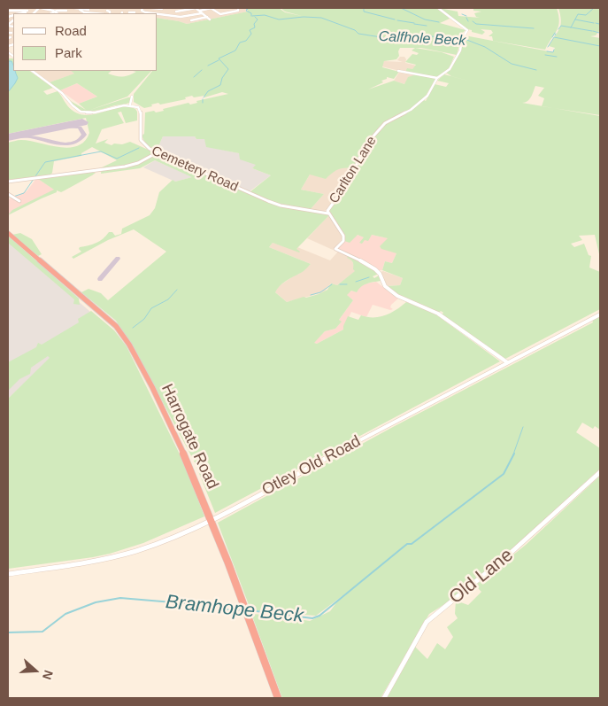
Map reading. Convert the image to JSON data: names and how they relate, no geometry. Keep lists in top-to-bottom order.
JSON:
{
  "streets": {
    "highway": ["Harrogate Road"],
    "street": [
      "Cemetery Road",
      "Carlton Lane",
      "Otley Old Road",
      "Old Lane"
    ]
  },
  "crossings": [
    ["Cemetery Road", "Carlton Lane"],
    ["Carlton Lane", "Otley Old Road"],
    ["Harrogate Road", "Otley Old Road"]
  ],
  "water": ["Calfhole Beck", "Bramhope Beck"],
  "legend": ["Road", "Park"],
  "north": "right"
}
